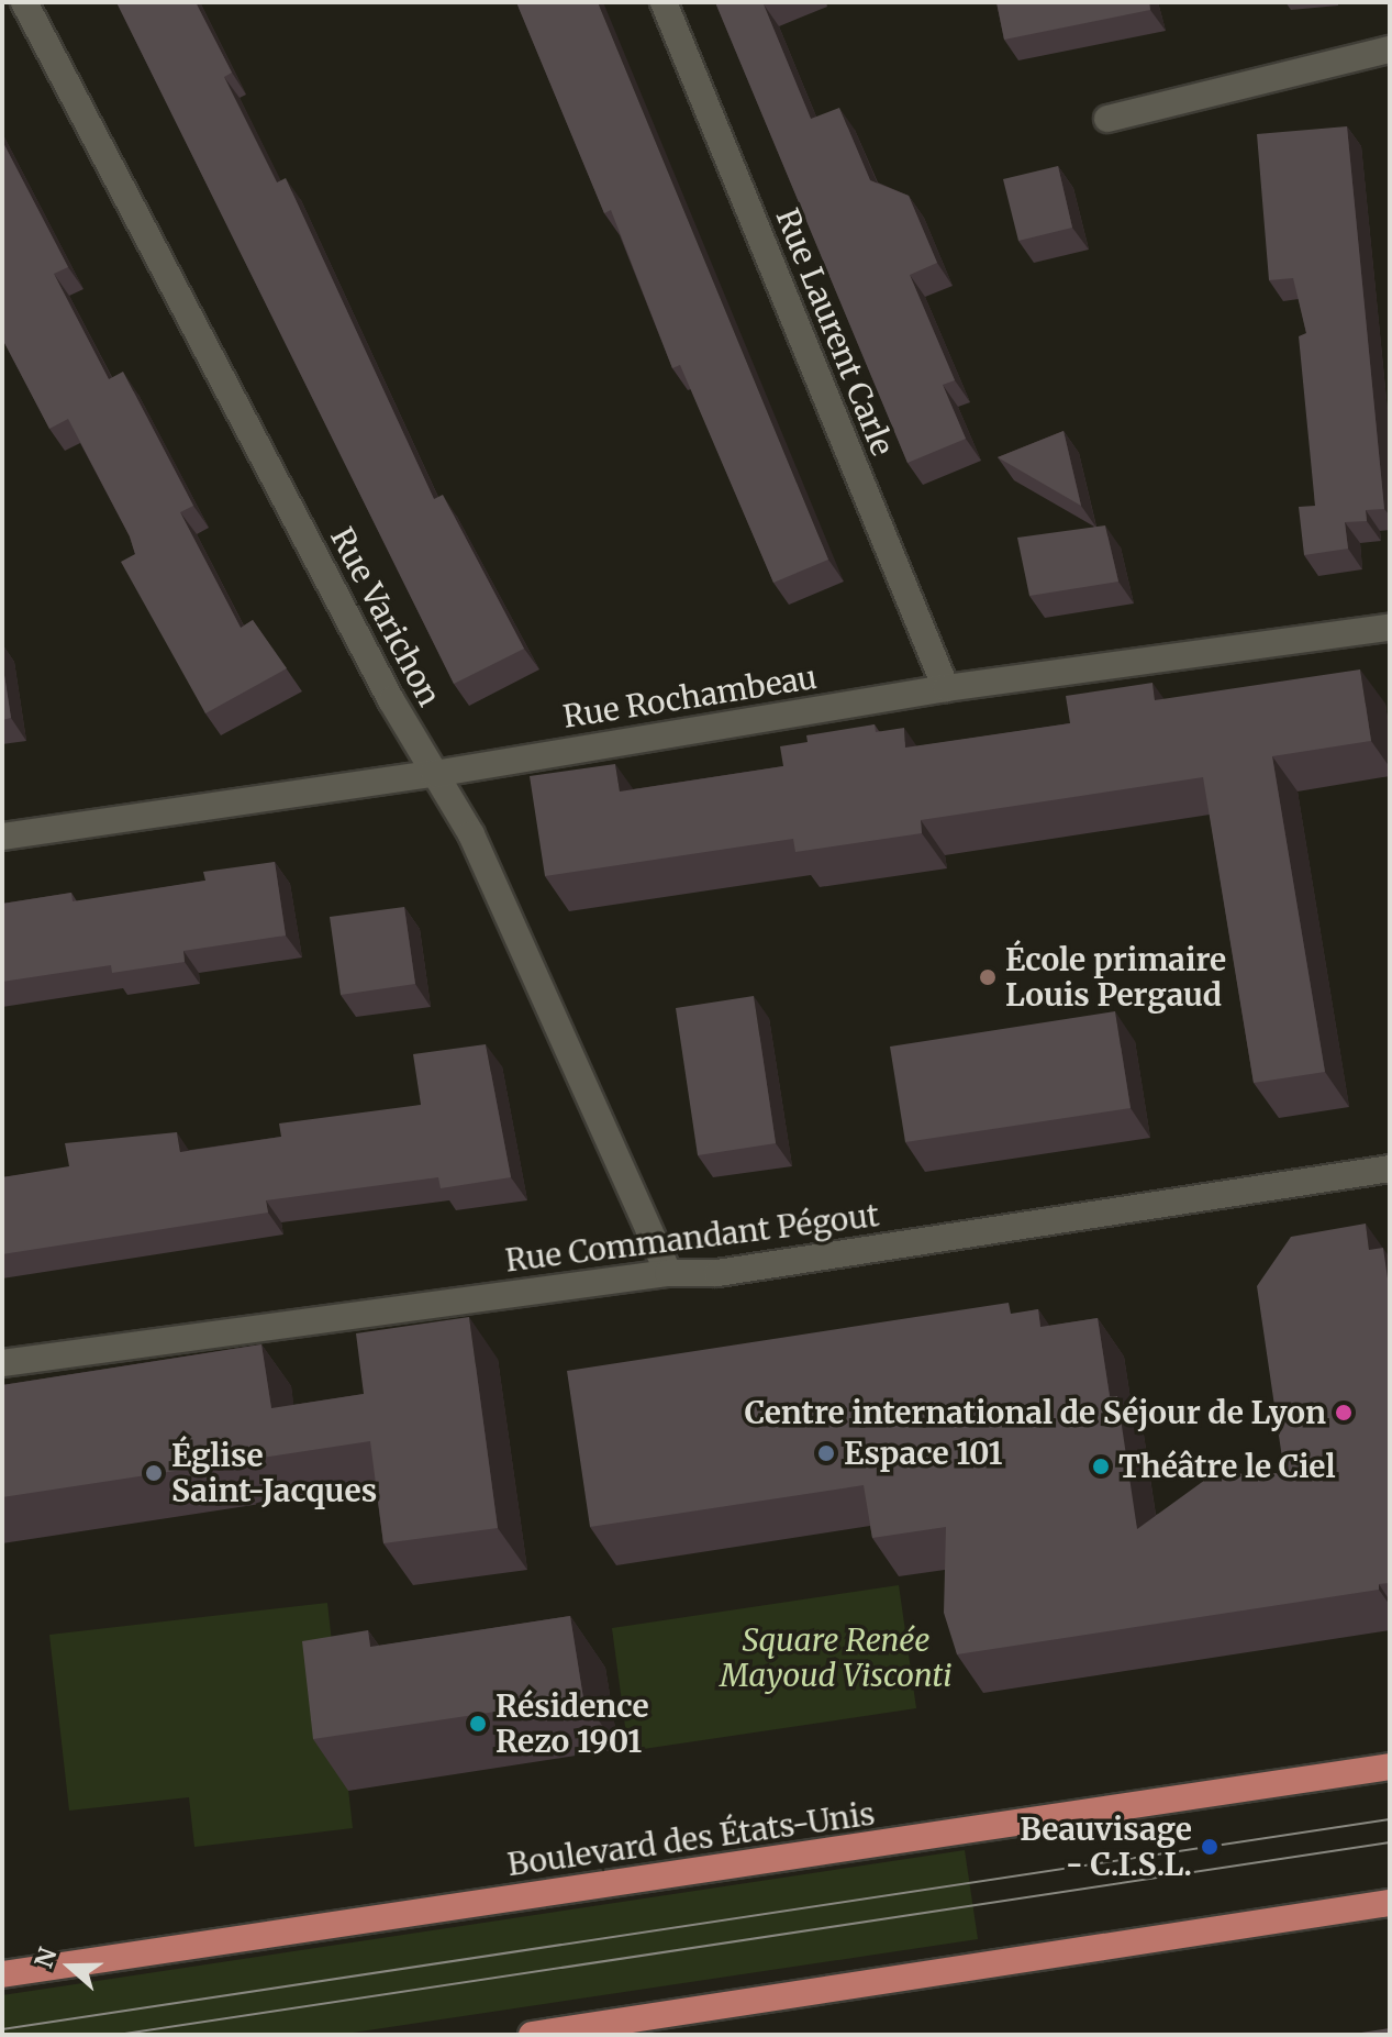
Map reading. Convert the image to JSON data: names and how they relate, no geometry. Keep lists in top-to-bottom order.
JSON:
{
  "streets": {
    "main road": ["Boulevard des États-Unis"],
    "street": [
      "Rue Laurent Carle",
      "Rue Varichon",
      "Rue Rochambeau",
      "Rue Commandant Pégout"
    ]
  },
  "crossings": [
    ["Rue Laurent Carle", "Rue Rochambeau"],
    ["Rue Varichon", "Rue Rochambeau"],
    ["Rue Varichon", "Rue Commandant Pégout"]
  ],
  "parks": ["Square Renée Mayoud Visconti"],
  "places": [
    "École primaire Louis Pergaud",
    "Centre international de Séjour de Lyon",
    "Espace 101",
    "Théâtre le Ciel",
    "Église Saint-Jacques",
    "Résidence Rezo 1901",
    "Beauvisage - C.I.S.L."
  ],
  "north": "left"
}
